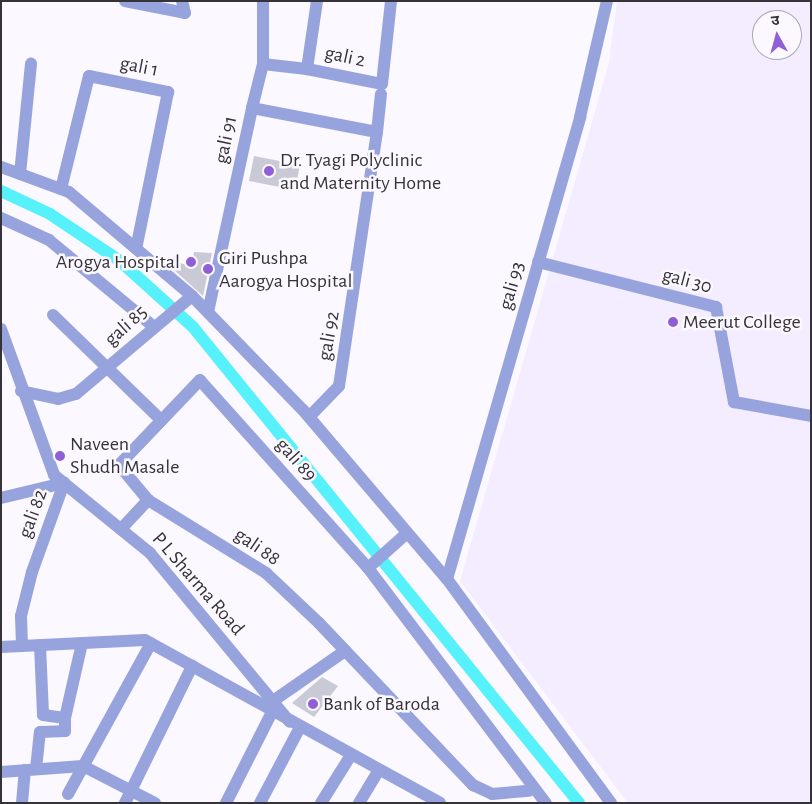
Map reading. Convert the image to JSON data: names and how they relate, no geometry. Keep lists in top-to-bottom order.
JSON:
{
  "streets": {
    "street": [
      "gali 2",
      "gali 1",
      "gali 91",
      "gali 30",
      "gali 93",
      "gali 85",
      "gali 92",
      "gali 89",
      "gali 82",
      "gali 88",
      "P L Sharma Road"
    ]
  },
  "crossings": [
    ["gali 91", "gali 92"],
    ["gali 30", "gali 93"],
    ["gali 85", "P L Sharma Road"],
    ["gali 89", "gali 88"],
    ["gali 82", "P L Sharma Road"]
  ],
  "places": [
    "Dr. Tyagi Polyclinic and Maternity Home",
    "Arogya Hospital",
    "Giri Pushpa Aarogya Hospital",
    "Meerut College",
    "Naveen Shudh Masale",
    "Bank of Baroda"
  ],
  "north": "top"
}
